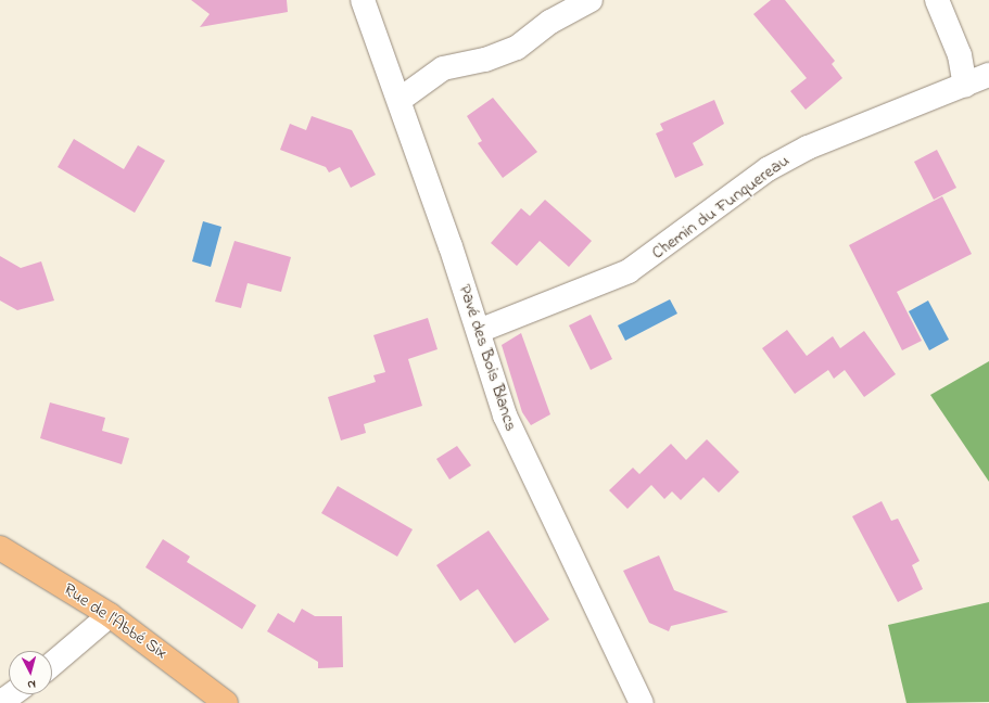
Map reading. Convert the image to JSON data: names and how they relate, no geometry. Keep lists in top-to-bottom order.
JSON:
{
  "streets": {
    "main road": ["Rue de l'Abbé Six"],
    "street": ["Chemin du Funquereau", "Pavé des Bois Blancs"]
  },
  "crossings": [
    ["Chemin du Funquereau", "Pavé des Bois Blancs"]
  ],
  "north": "bottom"
}
